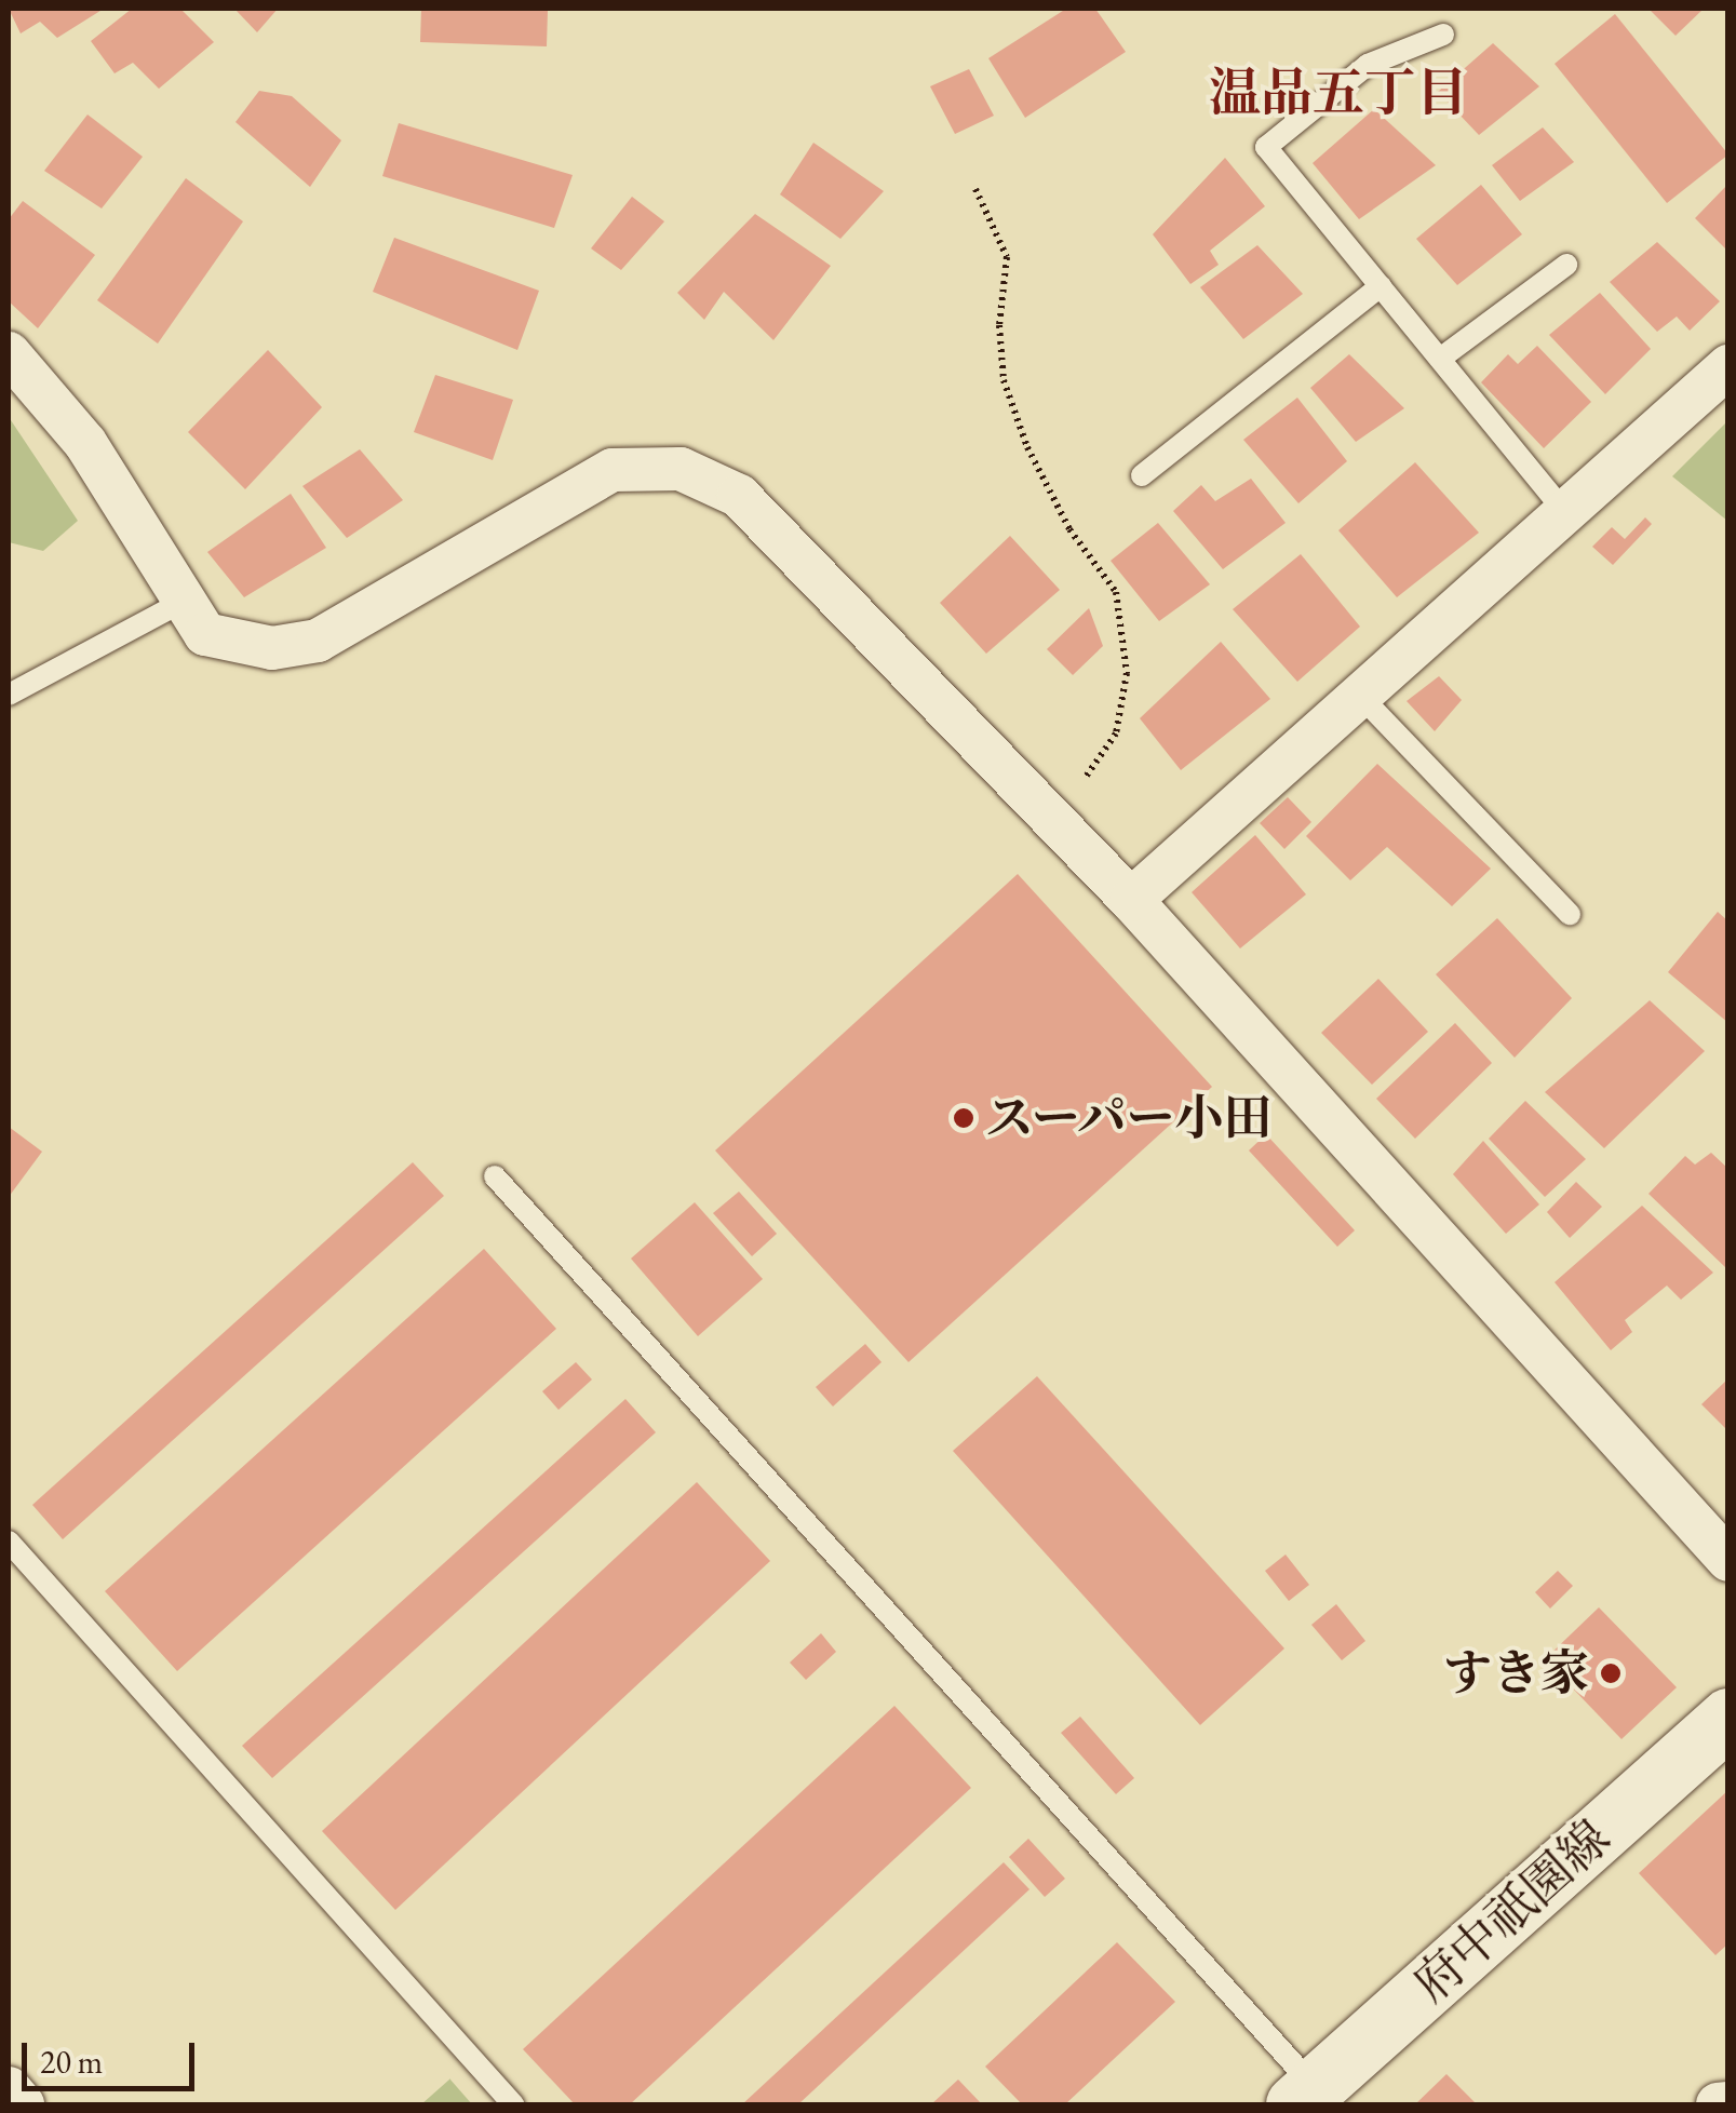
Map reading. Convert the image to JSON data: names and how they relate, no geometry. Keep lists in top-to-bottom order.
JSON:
{
  "streets": {
    "main road": ["府中祇園線"]
  },
  "districts": ["温品五丁目"],
  "places": ["スーパー小田", "すき家"],
  "scale_bar": "20 m"
}
